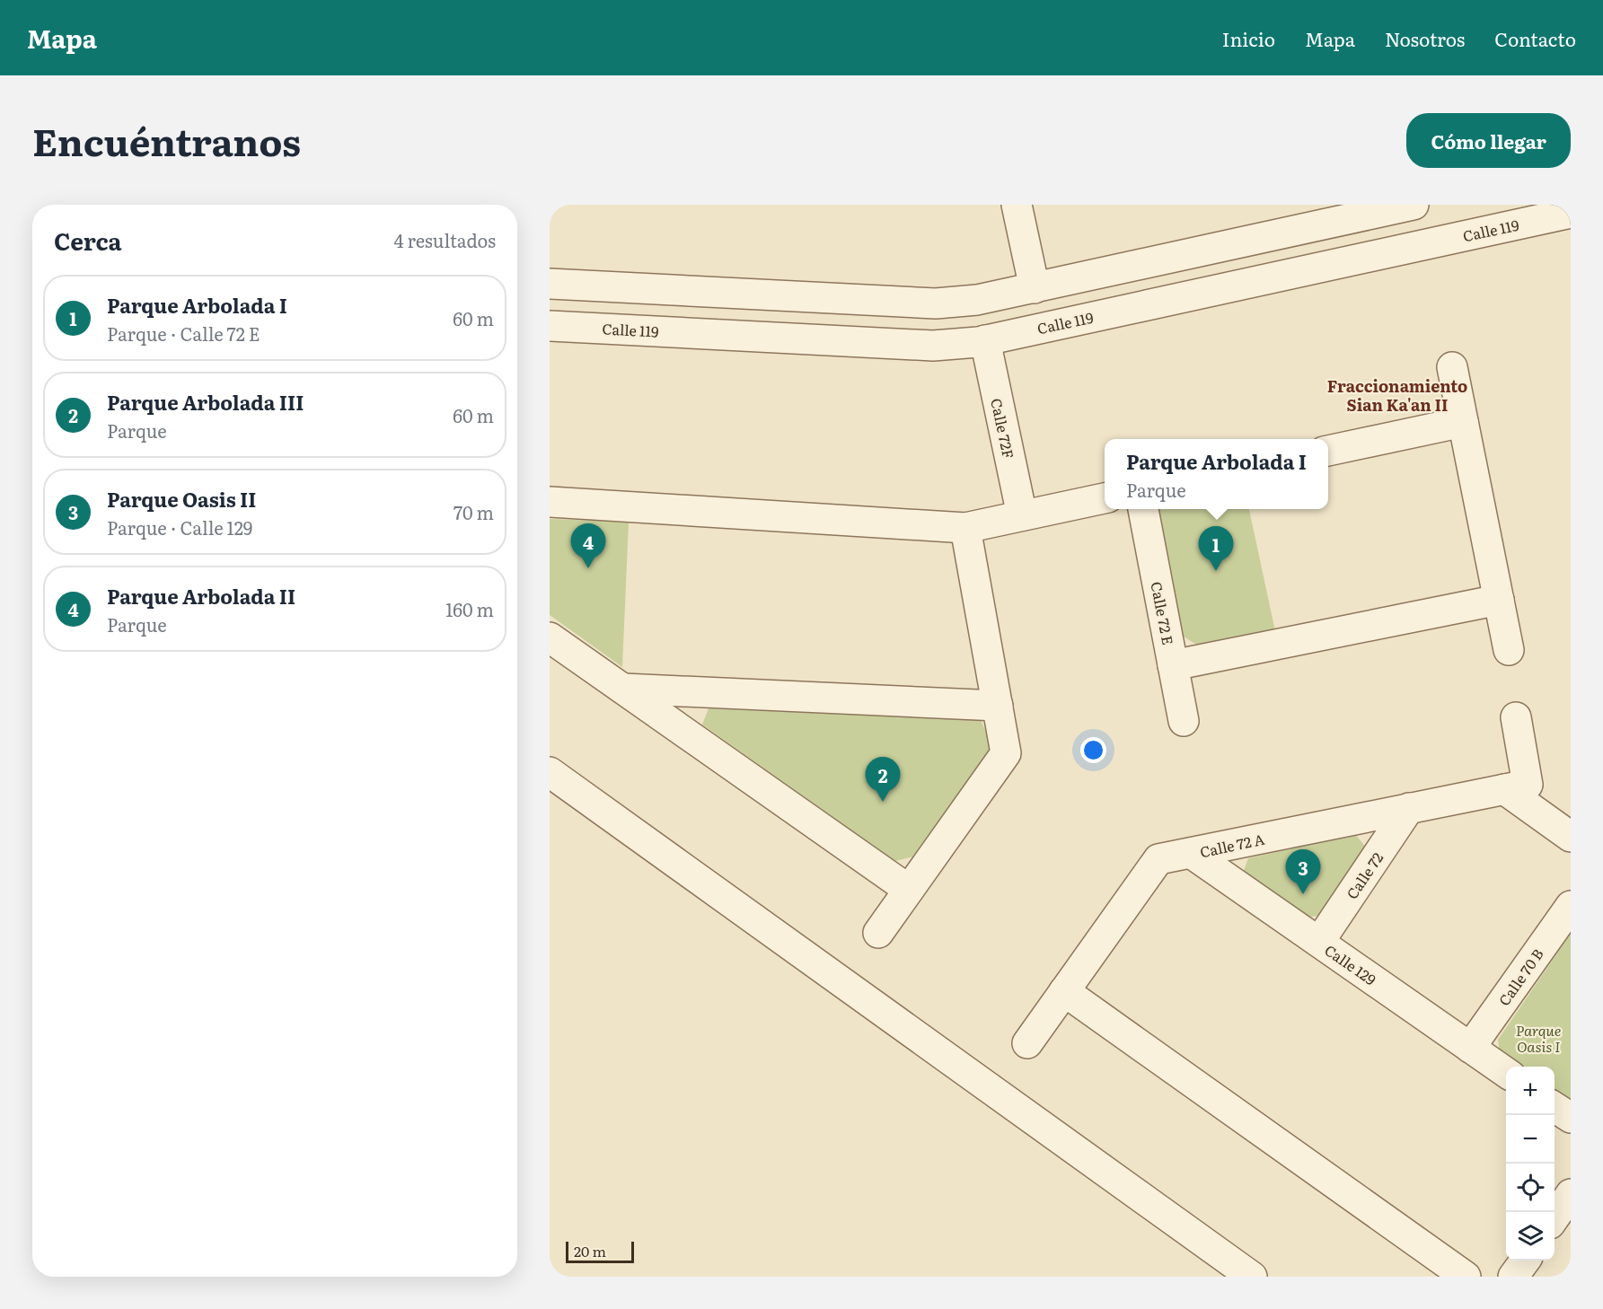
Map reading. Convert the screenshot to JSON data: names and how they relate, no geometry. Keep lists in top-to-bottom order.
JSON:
{
  "streets": {
    "street": [
      "Calle 119",
      "Calle 72F",
      "Calle 72 E",
      "Calle 72 A",
      "Calle 72",
      "Calle 129",
      "Calle 70 B"
    ]
  },
  "crossings": [
    ["Calle 119", "Calle 72F"],
    ["Calle 72 A", "Calle 72"],
    ["Calle 72 A", "Calle 129"],
    ["Calle 72", "Calle 129"],
    ["Calle 129", "Calle 70 B"]
  ],
  "districts": ["Fraccionamiento Sian Ka'an II"],
  "parks": ["Parque Oasis I"],
  "scale_bar": "20 m",
  "page": {
    "header": "Mapa",
    "nav": [
      "Inicio",
      "Mapa",
      "Nosotros",
      "Contacto"
    ],
    "title": "Encuéntranos",
    "buttons": "Cómo llegar",
    "heading": ["Cerca", "4 resultados"],
    "list": [
      {
        "mark": "1",
        "name": "Parque Arbolada I",
        "note": "Parque · Calle 72 E",
        "value": "60 m"
      },
      {
        "mark": "2",
        "name": "Parque Arbolada III",
        "note": "Parque",
        "value": "60 m"
      },
      {
        "mark": "3",
        "name": "Parque Oasis II",
        "note": "Parque · Calle 129",
        "value": "70 m"
      },
      {
        "mark": "4",
        "name": "Parque Arbolada II",
        "note": "Parque",
        "value": "160 m"
      }
    ],
    "popup": ["Parque Arbolada I", "Parque"],
    "pins": [
      "4",
      "1",
      "2",
      "3"
    ],
    "map_buttons": ["+", "−"],
    "scale": "20 m"
  }
}
